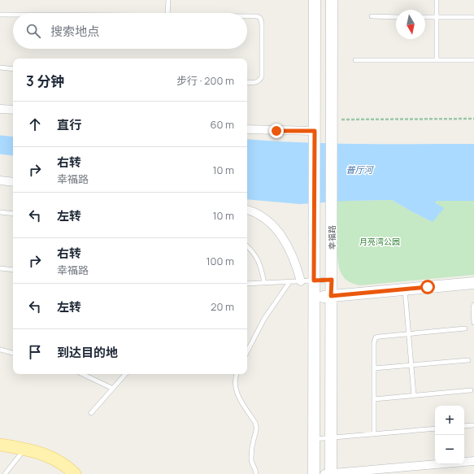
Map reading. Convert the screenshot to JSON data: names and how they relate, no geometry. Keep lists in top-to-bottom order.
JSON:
{
  "streets": {
    "main road": ["幸福路"]
  },
  "water": ["普厅河"],
  "parks": ["月亮湾公园"],
  "north": "bottom",
  "page": {
    "search": "搜索地点",
    "heading": ["3 分钟", "步行 · 200 m"],
    "list": [
      ["直行", "60 m"],
      ["右转", "幸福路", "10 m"],
      ["左转", "10 m"],
      ["右转", "幸福路", "100 m"],
      ["左转", "20 m"],
      "到达目的地"
    ],
    "map_buttons": ["+", "−"]
  }
}
